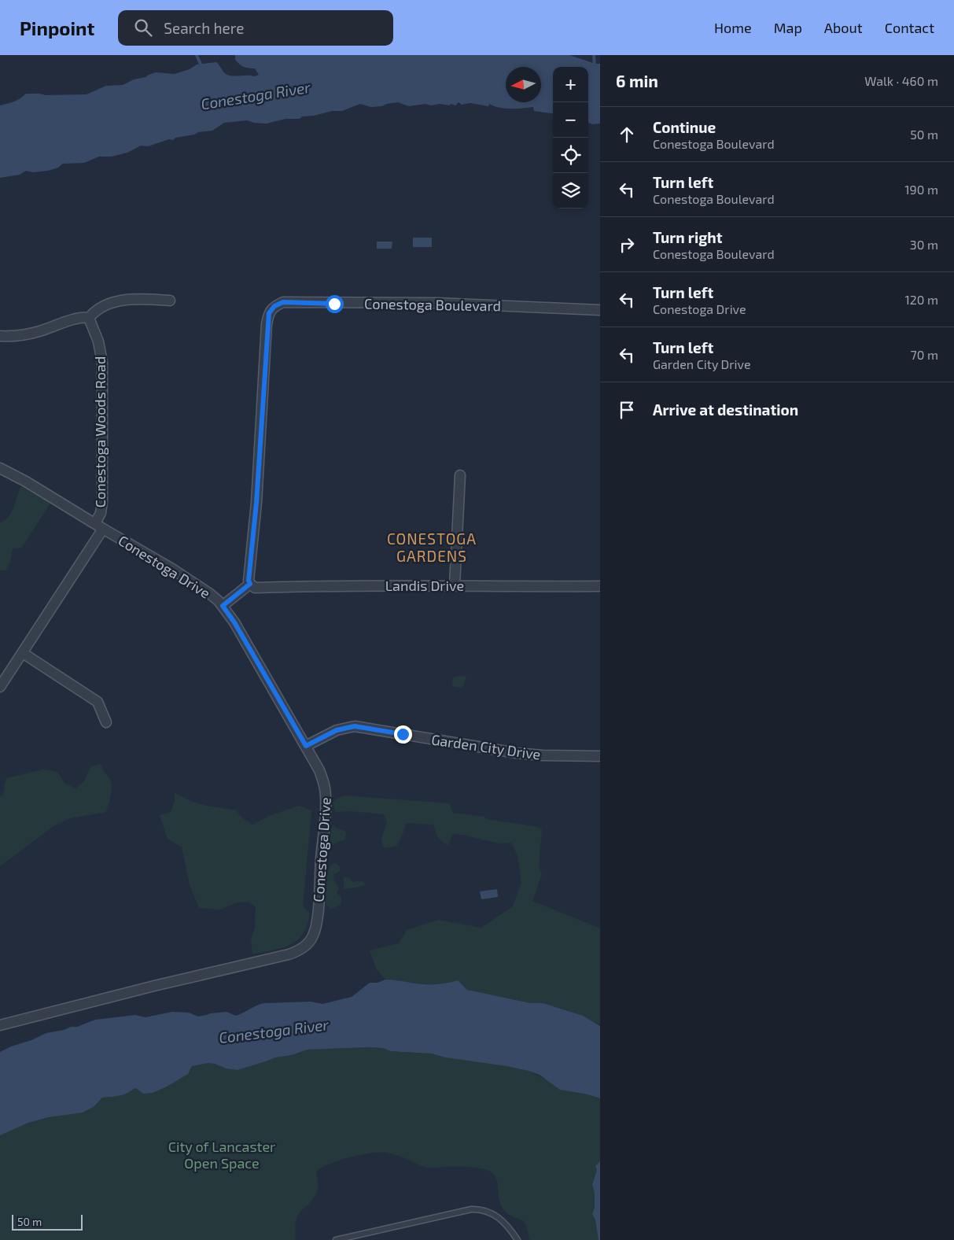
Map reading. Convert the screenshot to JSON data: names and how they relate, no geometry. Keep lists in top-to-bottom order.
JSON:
{
  "streets": {
    "street": [
      "Conestoga Boulevard",
      "Conestoga Woods Road",
      "Conestoga Drive",
      "Landis Drive",
      "Garden City Drive"
    ]
  },
  "crossings": [
    ["Conestoga Boulevard", "Landis Drive"],
    ["Conestoga Woods Road", "Conestoga Drive"],
    ["Conestoga Drive", "Garden City Drive"]
  ],
  "districts": ["CONESTOGA GARDENS"],
  "water": ["Conestoga River"],
  "parks": ["City of Lancaster Open Space"],
  "scale_bar": "50 m",
  "north": "left",
  "page": {
    "header": "Pinpoint",
    "search": "Search here",
    "nav": [
      "Home",
      "Map",
      "About",
      "Contact"
    ],
    "heading": ["6 min", "Walk · 460 m"],
    "map_buttons": ["+", "−"],
    "list": [
      ["Continue", "Conestoga Boulevard", "50 m"],
      ["Turn left", "Conestoga Boulevard", "190 m"],
      ["Turn right", "Conestoga Boulevard", "30 m"],
      ["Turn left", "Conestoga Drive", "120 m"],
      ["Turn left", "Garden City Drive", "70 m"],
      "Arrive at destination"
    ],
    "scale": "50 m"
  }
}
